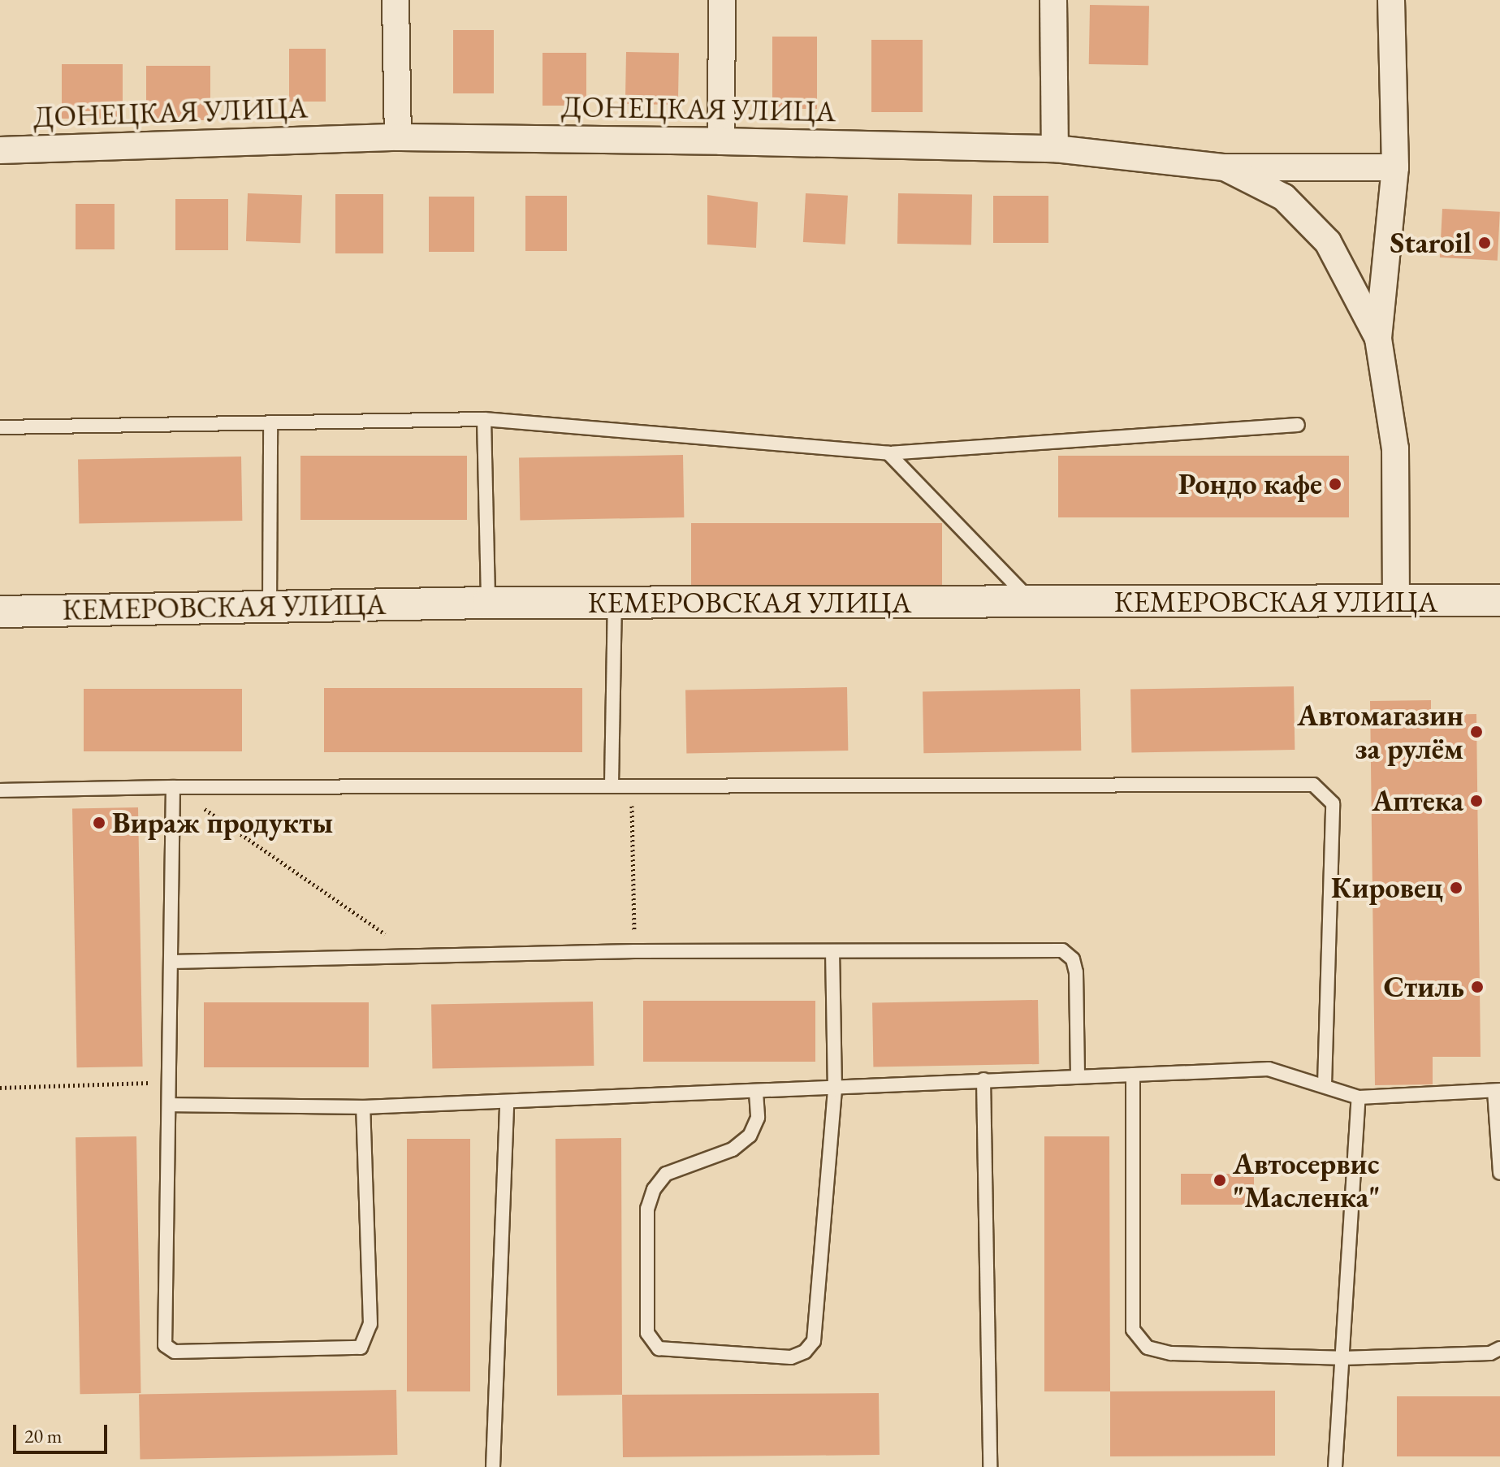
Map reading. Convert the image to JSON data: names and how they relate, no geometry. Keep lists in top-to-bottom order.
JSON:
{
  "streets": {
    "street": ["ДОНЕЦКАЯ УЛИЦА", "КЕМЕРОВСКАЯ УЛИЦА"]
  },
  "places": [
    "Staroil",
    "Рондо кафе",
    "Автомагазин за рулём",
    "Аптека",
    "Вираж продукты",
    "Кировец",
    "Стиль",
    "Автосервис \"Масленка\""
  ],
  "scale_bar": "20 m"
}
